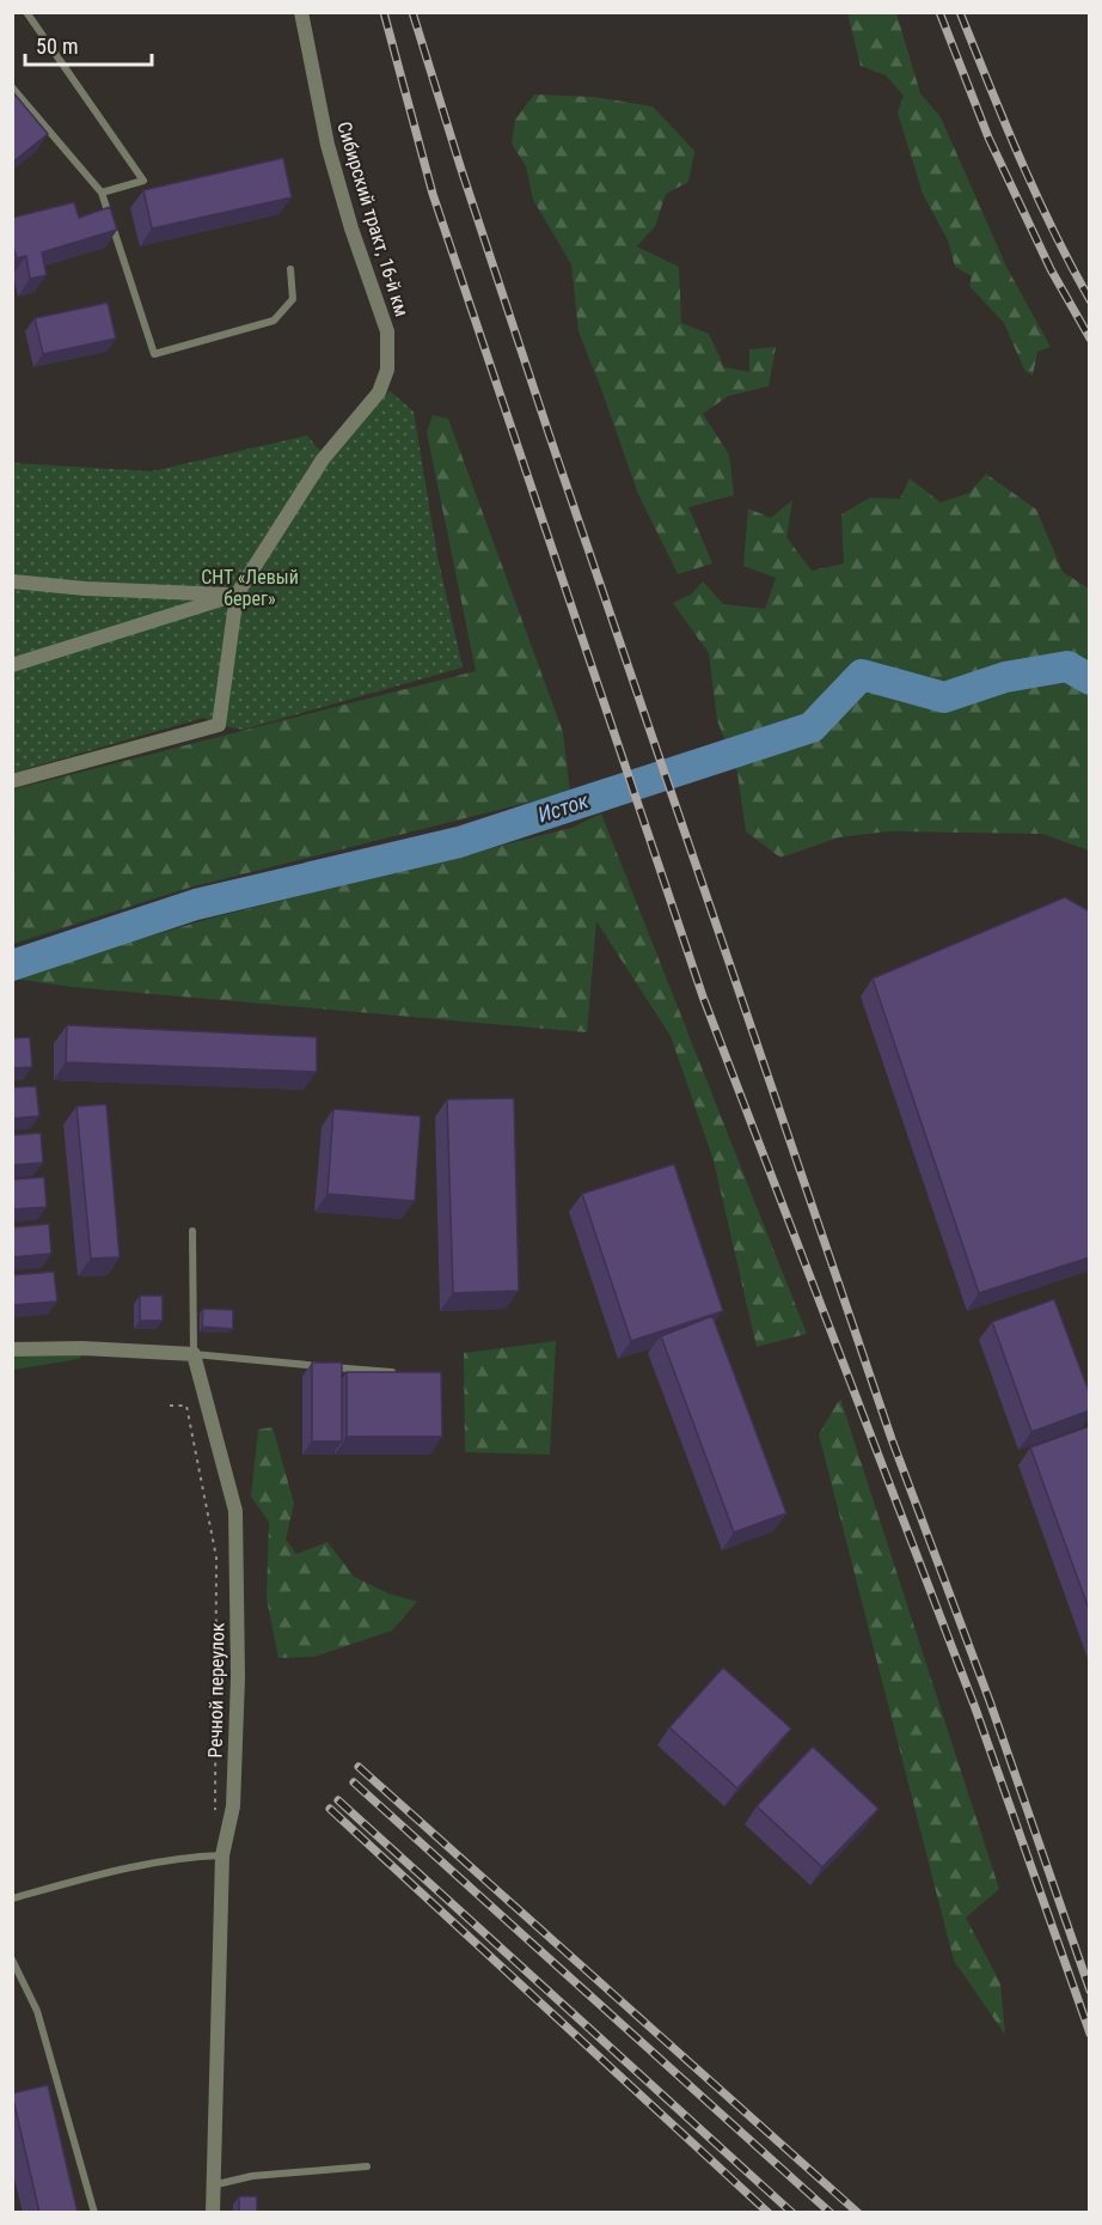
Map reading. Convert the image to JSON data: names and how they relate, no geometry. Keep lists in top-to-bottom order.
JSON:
{
  "streets": {
    "street": ["Сибирский тракт, 16-й км", "Речной переулок"]
  },
  "water": ["Исток"],
  "parks": ["СНТ «Левый берег»"],
  "scale_bar": "50 m"
}
